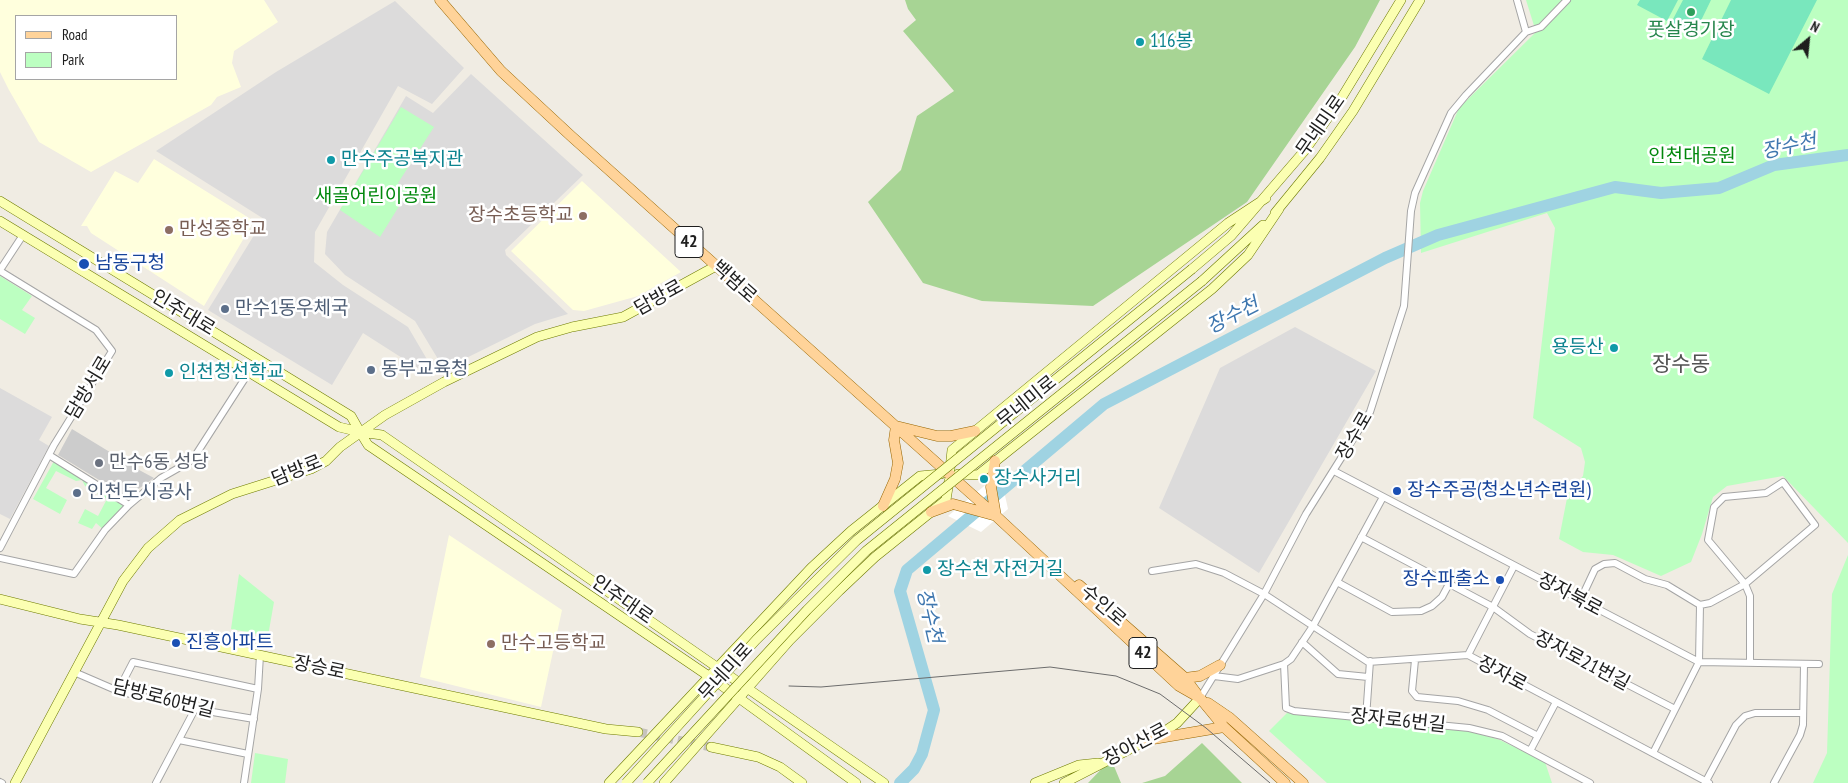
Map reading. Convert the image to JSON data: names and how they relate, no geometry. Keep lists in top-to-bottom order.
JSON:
{
  "streets": {
    "main road": [
      "무네미로",
      "42",
      "백범로",
      "담방로",
      "인주대로",
      "수인로",
      "장승로",
      "장아산로"
    ],
    "street": [
      "담방서로",
      "장수로",
      "장자북로",
      "장자로21번길",
      "장자로",
      "담방로60번길",
      "장자로6번길"
    ]
  },
  "crossings": [
    ["백범로", "담방로"],
    ["백범로", "수인로"],
    ["담방로", "인주대로"],
    ["담방로", "장승로"],
    ["담방로", "담방로60번길"],
    ["장수로", "장자북로"],
    ["장수로", "수인로"],
    ["장수로", "장아산로"],
    ["수인로", "장아산로"]
  ],
  "districts": ["장수동"],
  "water": ["장수천"],
  "parks": ["인천대공원", "새골어린이공원"],
  "places": [
    "풋살경기장",
    "116봉",
    "만수주공복지관",
    "장수초등학교",
    "만성중학교",
    "남동구청",
    "만수1동우체국",
    "용등산",
    "동부교육청",
    "인천청선학교",
    "만수6동 성당",
    "장수사거리",
    "장수주공(청소년수련원)",
    "인천도시공사",
    "장수천 자전거길",
    "장수파출소",
    "진흥아파트",
    "만수고등학교"
  ],
  "legend": ["Road", "Park"],
  "north": "top right"
}
